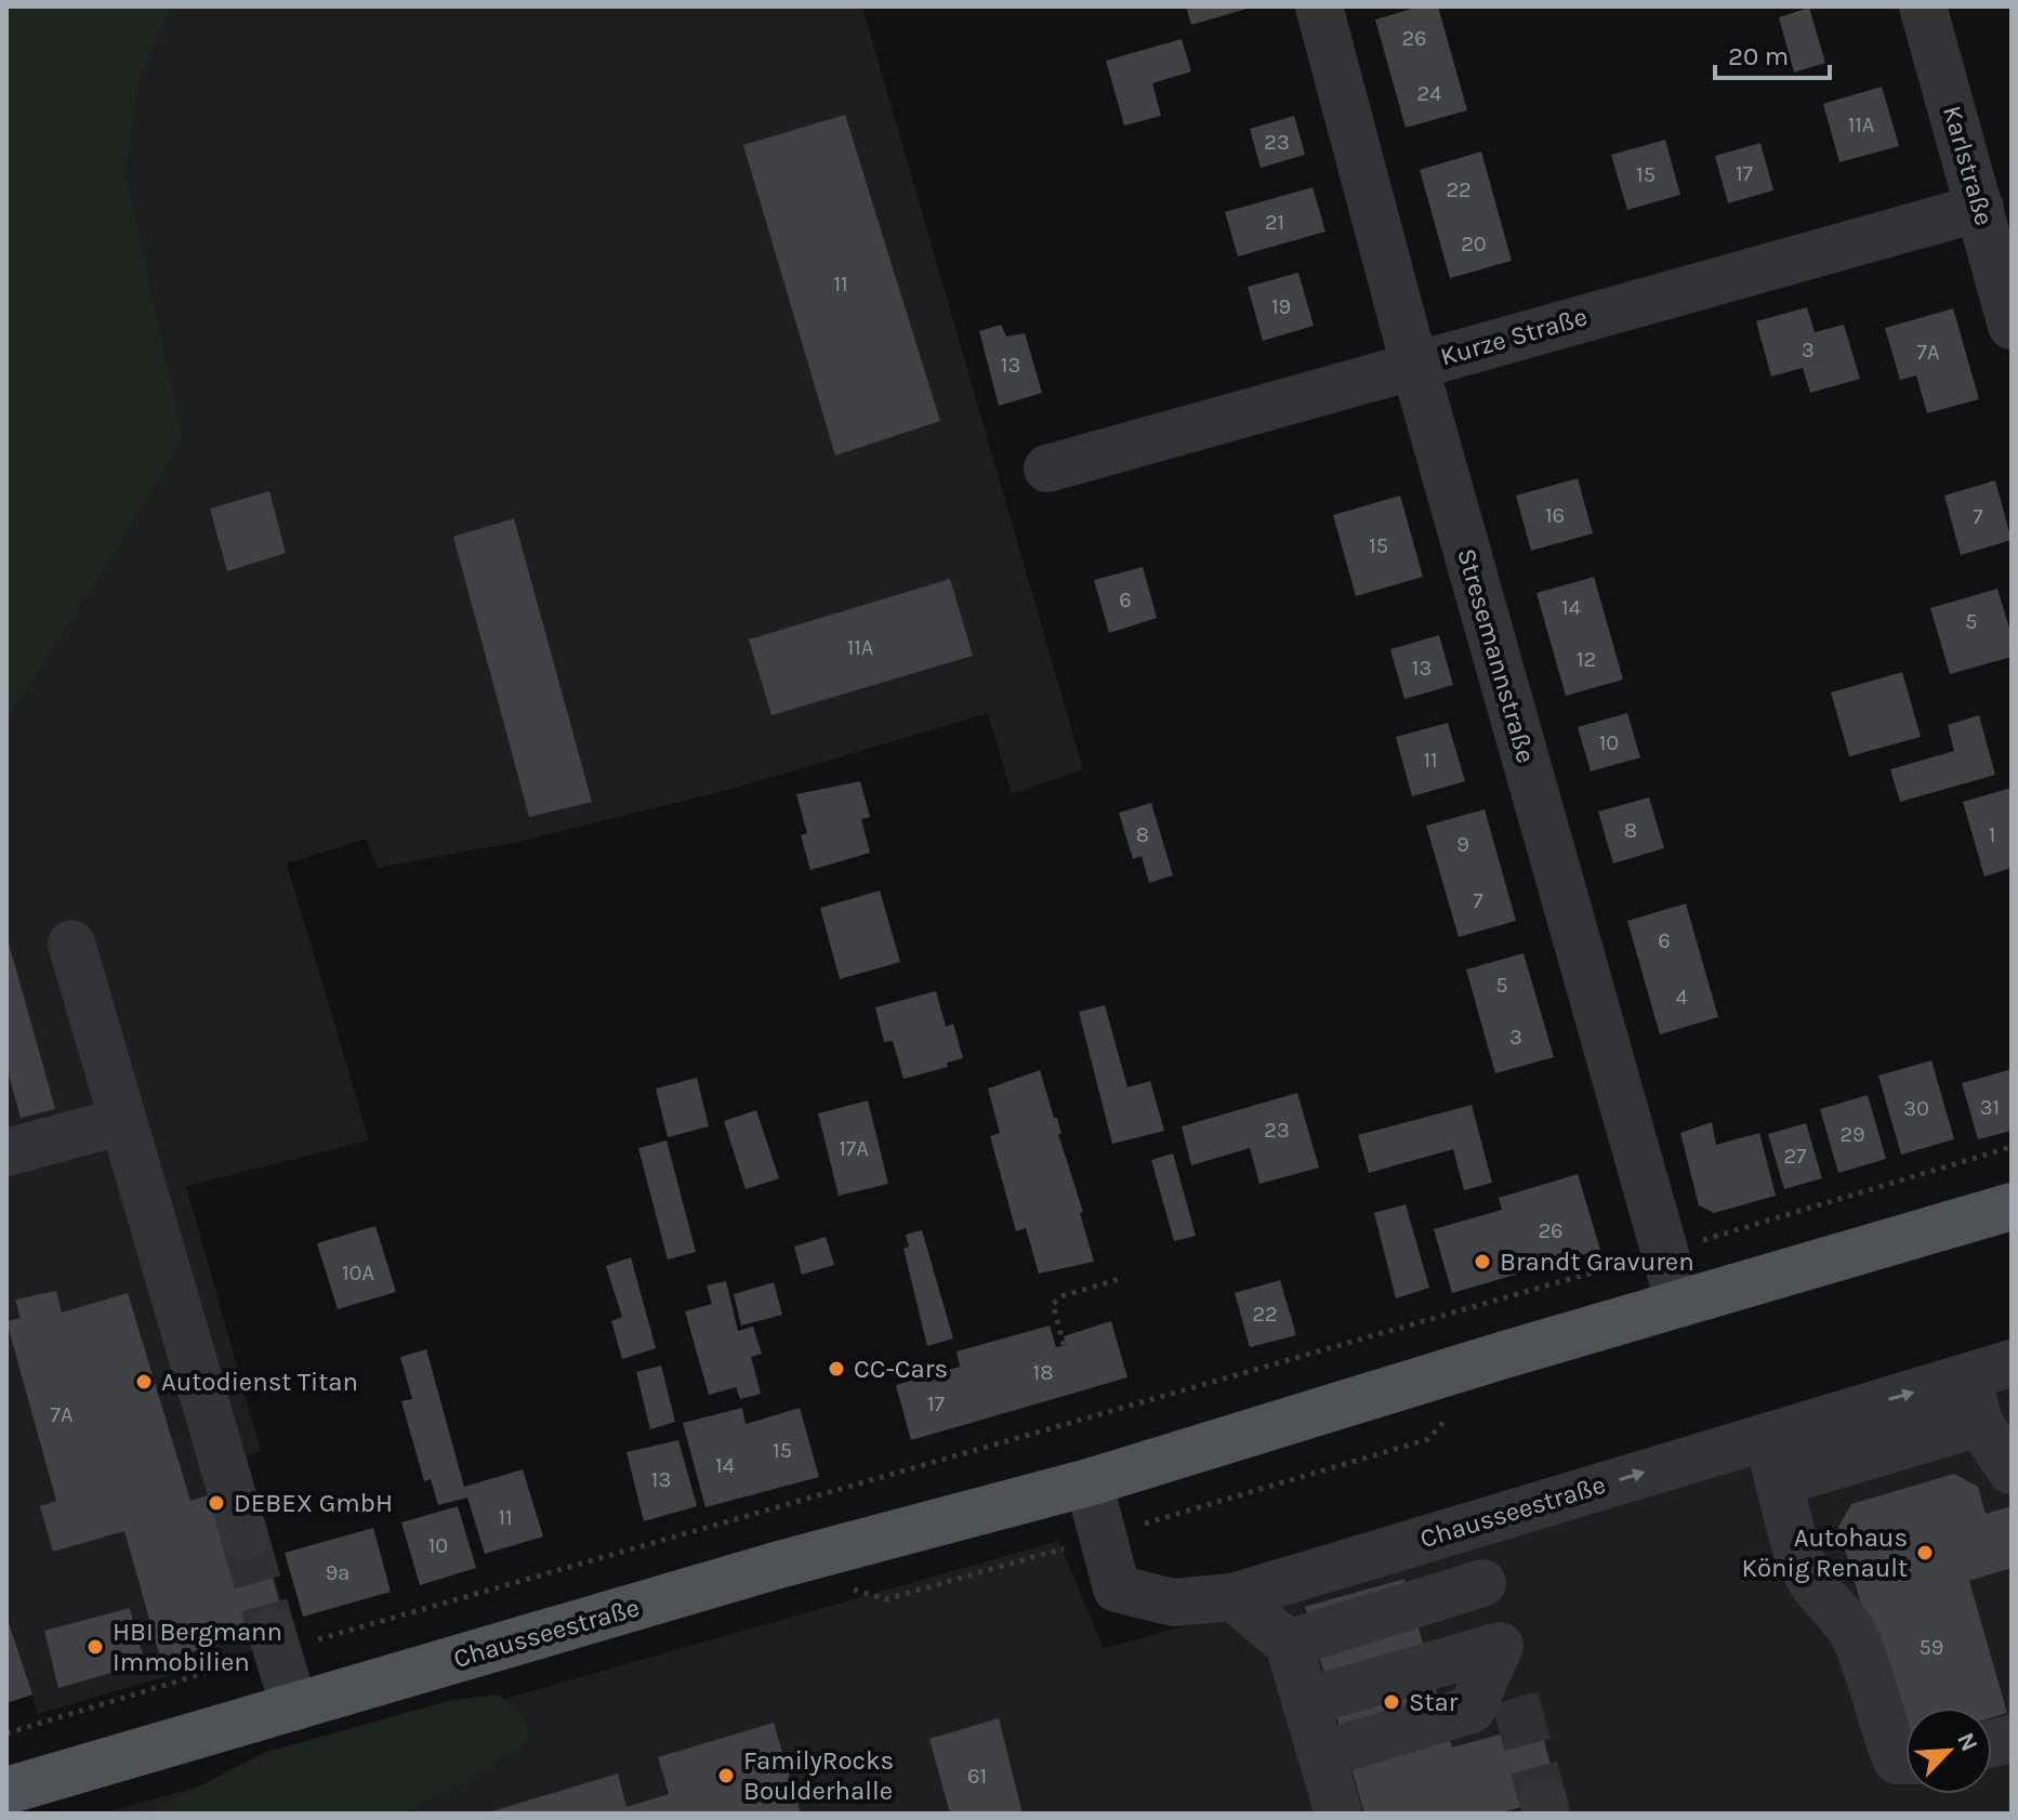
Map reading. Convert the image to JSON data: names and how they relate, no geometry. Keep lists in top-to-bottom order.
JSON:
{
  "streets": {
    "main road": ["Chausseestraße"],
    "street": ["Karlstraße", "Kurze Straße", "Stresemannstraße"]
  },
  "crossings": [
    ["Karlstraße", "Kurze Straße"],
    ["Kurze Straße", "Stresemannstraße"],
    ["Stresemannstraße", "Chausseestraße"]
  ],
  "places": [
    "Brandt Gravuren",
    "CC-Cars",
    "Autodienst Titan",
    "DEBEX GmbH",
    "Autohaus König Renault",
    "HBI Bergmann Immobilien",
    "Star",
    "FamilyRocks Boulderhalle"
  ],
  "house_numbers": [
    "26",
    "24",
    "11A",
    "23",
    "17",
    "15",
    "22",
    "21",
    "20",
    "11",
    "19",
    "3",
    "7A",
    "13",
    "16",
    "7",
    "15",
    "6",
    "14",
    "5",
    "11A",
    "12",
    "13",
    "10",
    "11",
    "8",
    "8",
    "1",
    "9",
    "7",
    "6",
    "5",
    "4",
    "3",
    "31",
    "30",
    "23",
    "29",
    "17A",
    "27",
    "26",
    "10A",
    "22",
    "18",
    "17",
    "7A",
    "15",
    "14",
    "13",
    "11",
    "10",
    "9a",
    "59",
    "61"
  ],
  "scale_bar": "20 m",
  "north": "top right"
}
